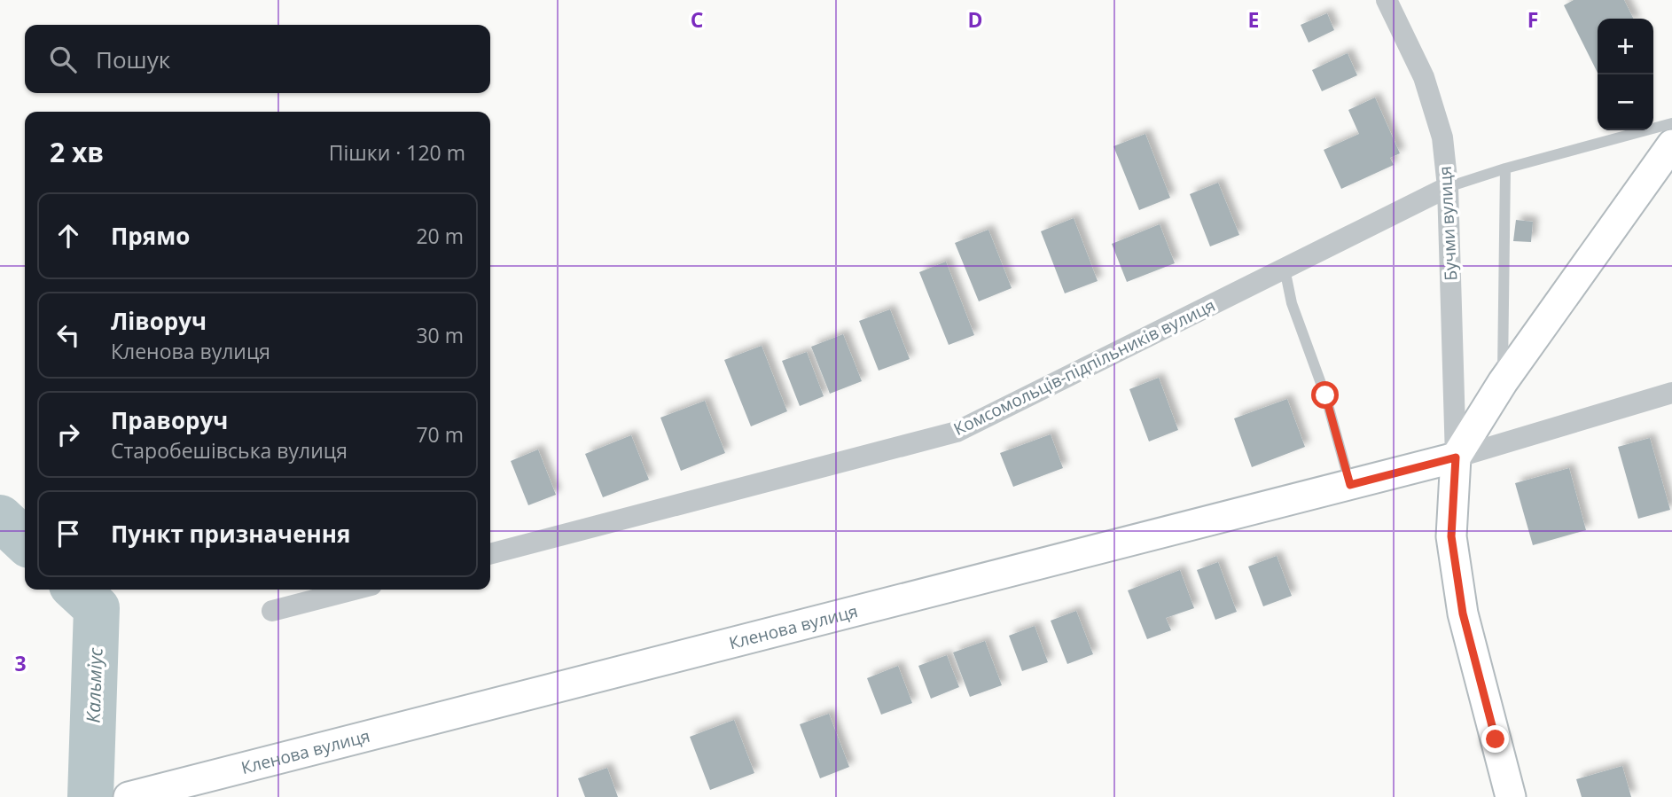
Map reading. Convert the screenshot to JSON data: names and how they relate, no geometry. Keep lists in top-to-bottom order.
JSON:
{
  "streets": {
    "main road": ["Кленова вулиця"],
    "street": ["Бучми вулиця", "Комсомольців-підпільників вулиця"]
  },
  "crossings": [
    ["Бучми вулиця", "Комсомольців-підпільників вулиця"],
    ["Бучми вулиця", "Кленова вулиця"]
  ],
  "water": ["Кальміус"],
  "page": {
    "map_buttons": ["+", "−"],
    "search": "Пошук",
    "heading": ["2 хв", "Пішки · 120 m"],
    "list": [
      ["Прямо", "20 m"],
      ["Ліворуч", "Кленова вулиця", "30 m"],
      ["Праворуч", "Старобешівська вулиця", "70 m"],
      "Пункт призначення"
    ]
  },
  "grid": {
    "columns": [
      "C",
      "D",
      "E",
      "F"
    ],
    "rows": ["3"]
  }
}
